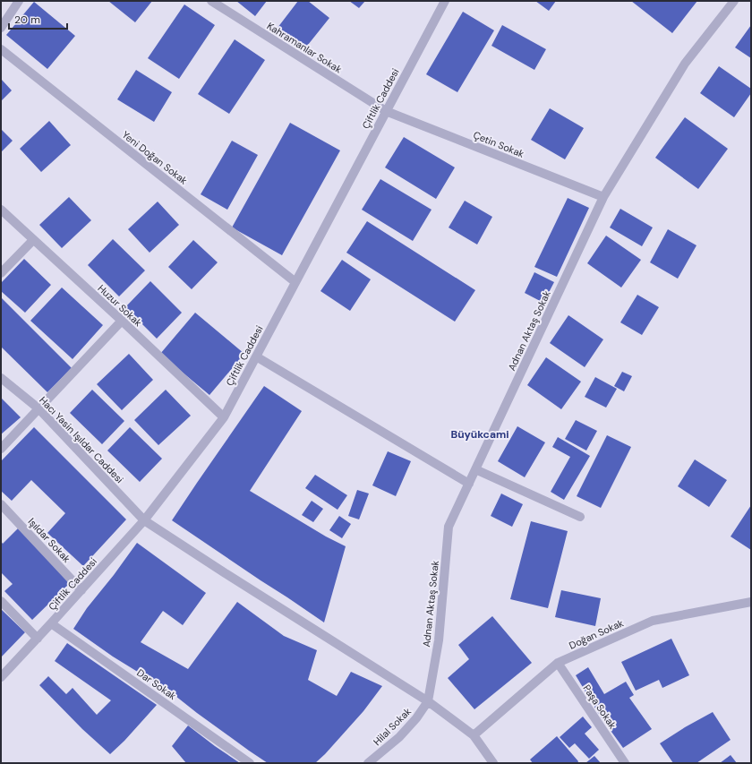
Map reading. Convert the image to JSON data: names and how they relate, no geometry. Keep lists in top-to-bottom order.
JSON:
{
  "streets": {
    "street": [
      "Kahramanlar Sokak",
      "Çiftlik Caddesi",
      "Çetin Sokak",
      "Yeni Doğan Sokak",
      "Huzur Sokak",
      "Adnan Aktaş Sokak",
      "Hacı Yasin Işıldar Caddesi",
      "Işıldar Sokak",
      "Doğan Sokak",
      "Dar Sokak",
      "Paşa Sokak",
      "Hilal Sokak"
    ]
  },
  "crossings": [
    ["Kahramanlar Sokak", "Çiftlik Caddesi"],
    ["Kahramanlar Sokak", "Çetin Sokak"],
    ["Çiftlik Caddesi", "Çetin Sokak"],
    ["Çiftlik Caddesi", "Yeni Doğan Sokak"],
    ["Çiftlik Caddesi", "Huzur Sokak"],
    ["Çiftlik Caddesi", "Hacı Yasin Işıldar Caddesi"],
    ["Çiftlik Caddesi", "Işıldar Sokak"],
    ["Çiftlik Caddesi", "Dar Sokak"],
    ["Çetin Sokak", "Adnan Aktaş Sokak"],
    ["Adnan Aktaş Sokak", "Hacı Yasin Işıldar Caddesi"],
    ["Adnan Aktaş Sokak", "Hilal Sokak"],
    ["Hacı Yasin Işıldar Caddesi", "Doğan Sokak"],
    ["Hacı Yasin Işıldar Caddesi", "Hilal Sokak"],
    ["Doğan Sokak", "Paşa Sokak"]
  ],
  "districts": ["Büyükcami"],
  "scale_bar": "20 m"
}
